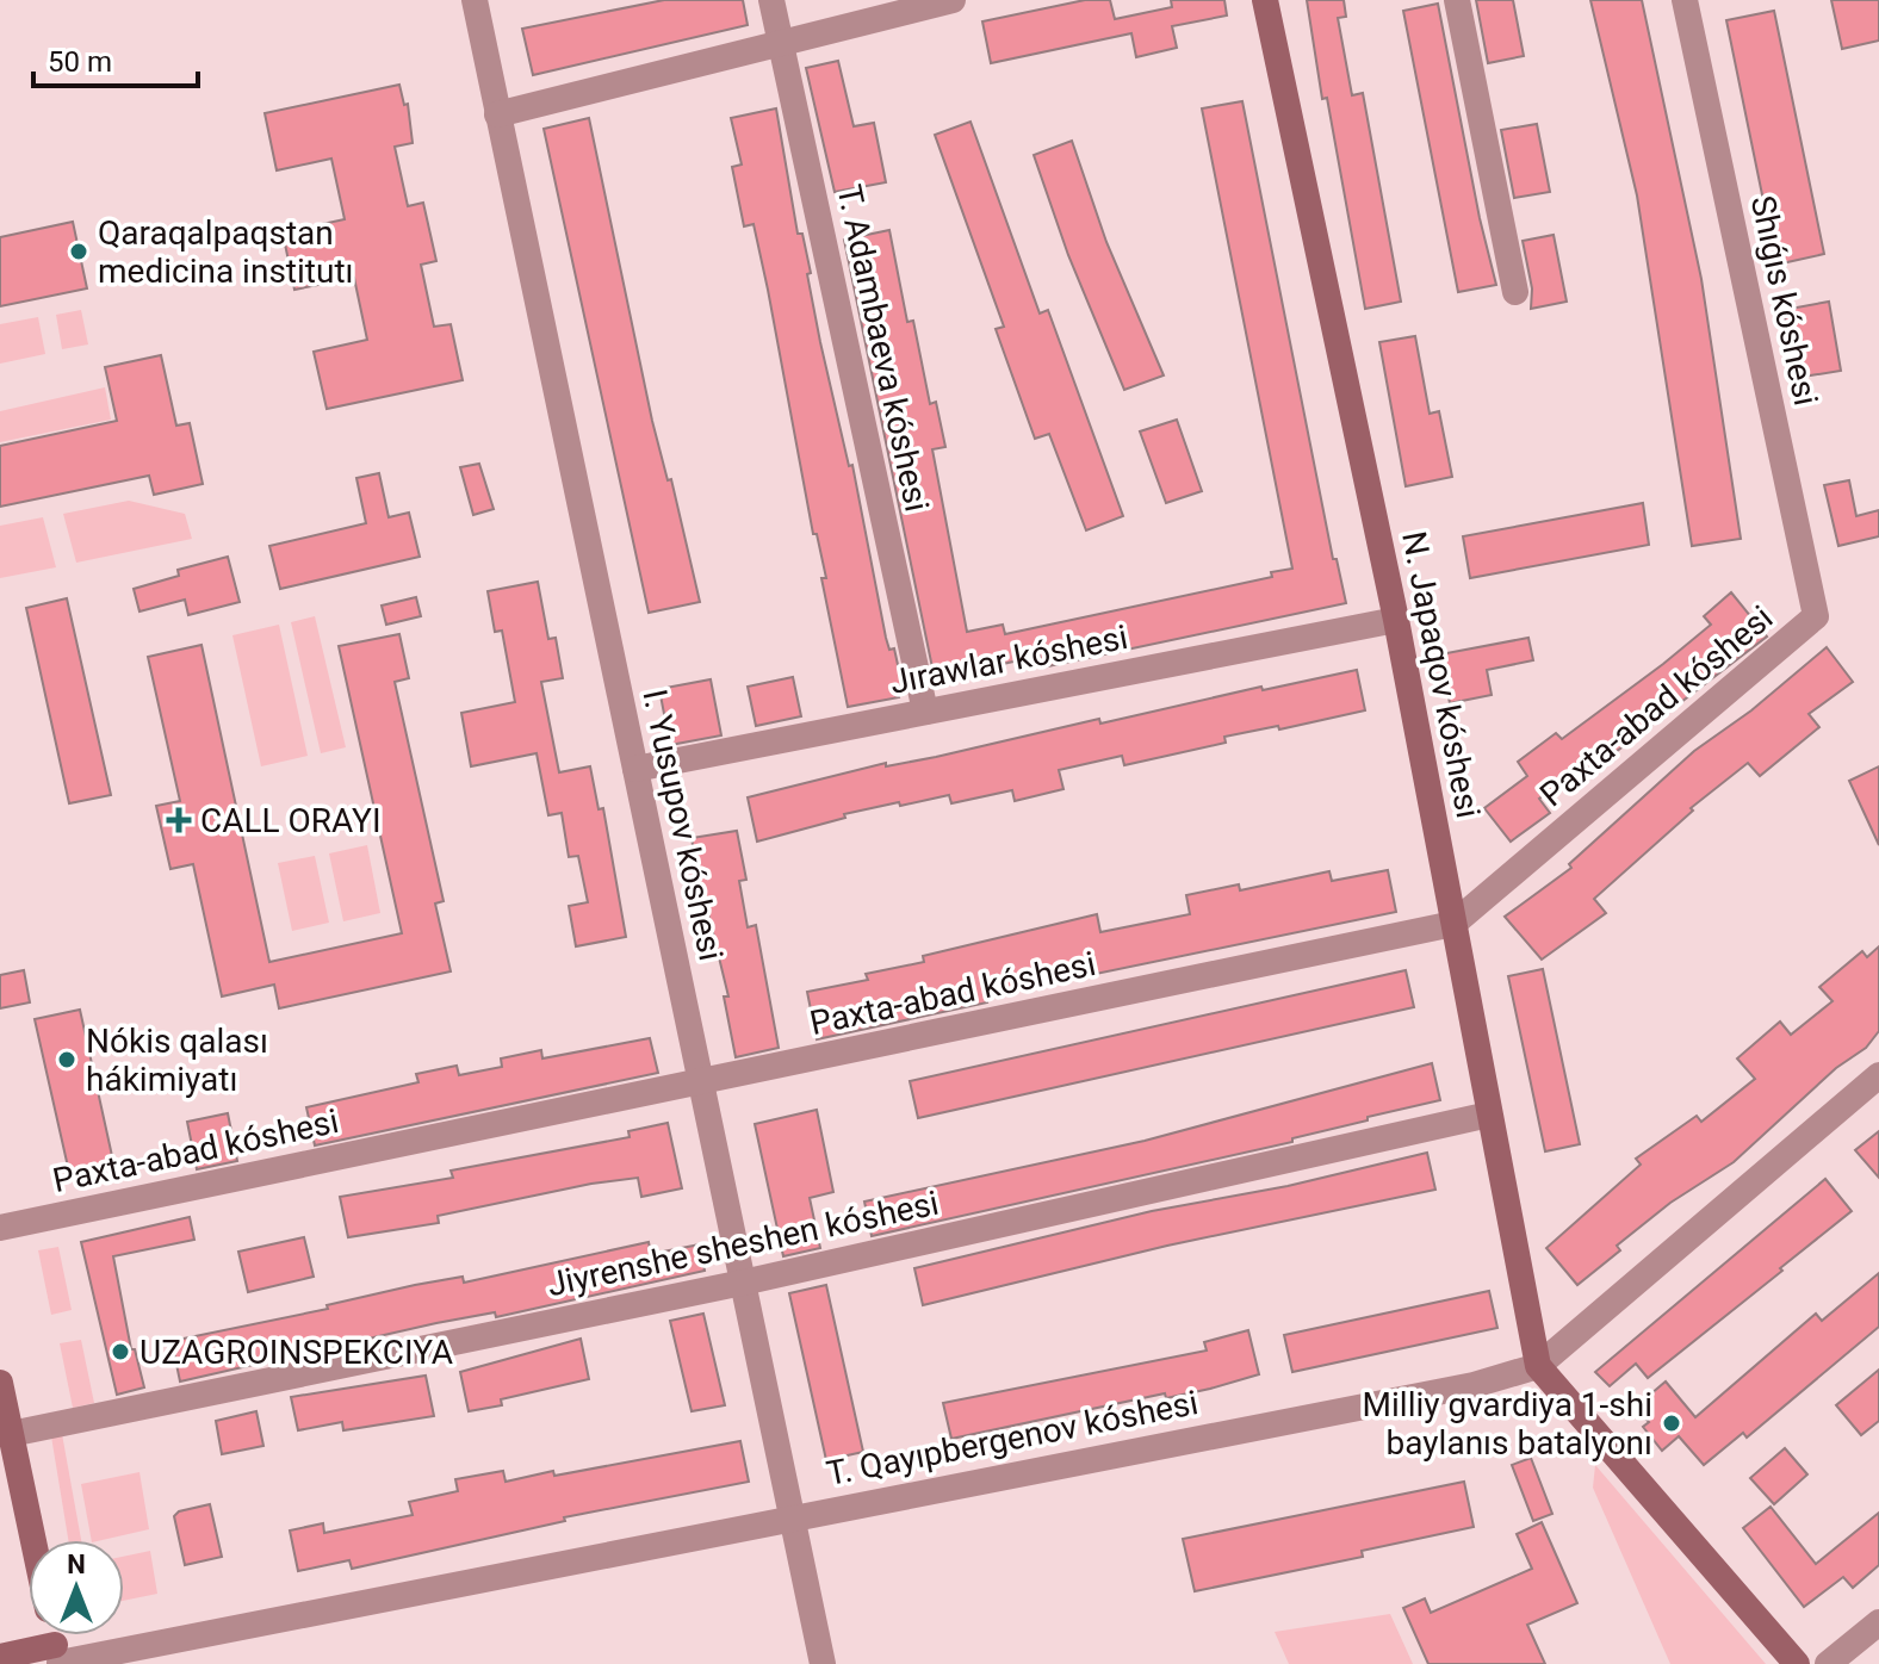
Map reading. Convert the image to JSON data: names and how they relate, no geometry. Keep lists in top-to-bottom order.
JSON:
{
  "streets": {
    "main road": ["N. Japaqov kóshesi", "T. Qayıpbergenov kóshesi"],
    "street": [
      "Shıǵıs kóshesi",
      "T. Adambaeva kóshesi",
      "Jırawlar kóshesi",
      "Paxta-abad kóshesi",
      "I. Yusupov kóshesi",
      "Jiyrenshe sheshen kóshesi"
    ]
  },
  "crossings": [
    ["Shıǵıs kóshesi", "Paxta-abad kóshesi"],
    ["T. Adambaeva kóshesi", "Jırawlar kóshesi"],
    ["Jırawlar kóshesi", "N. Japaqov kóshesi"],
    ["Jırawlar kóshesi", "I. Yusupov kóshesi"],
    ["N. Japaqov kóshesi", "Paxta-abad kóshesi"],
    ["N. Japaqov kóshesi", "Jiyrenshe sheshen kóshesi"],
    ["N. Japaqov kóshesi", "T. Qayıpbergenov kóshesi"],
    ["Paxta-abad kóshesi", "I. Yusupov kóshesi"],
    ["I. Yusupov kóshesi", "Jiyrenshe sheshen kóshesi"],
    ["I. Yusupov kóshesi", "T. Qayıpbergenov kóshesi"]
  ],
  "places": {
    "other": [
      "Qaraqalpaqstan medicina institutı",
      "Nókis qalası hákimiyatı",
      "UZAGROINSPEKCIYA",
      "Milliy gvardiya 1-shi baylanıs batalyonı"
    ],
    "health": ["CALL ORAYI"]
  },
  "scale_bar": "50 m",
  "north": "top"
}
